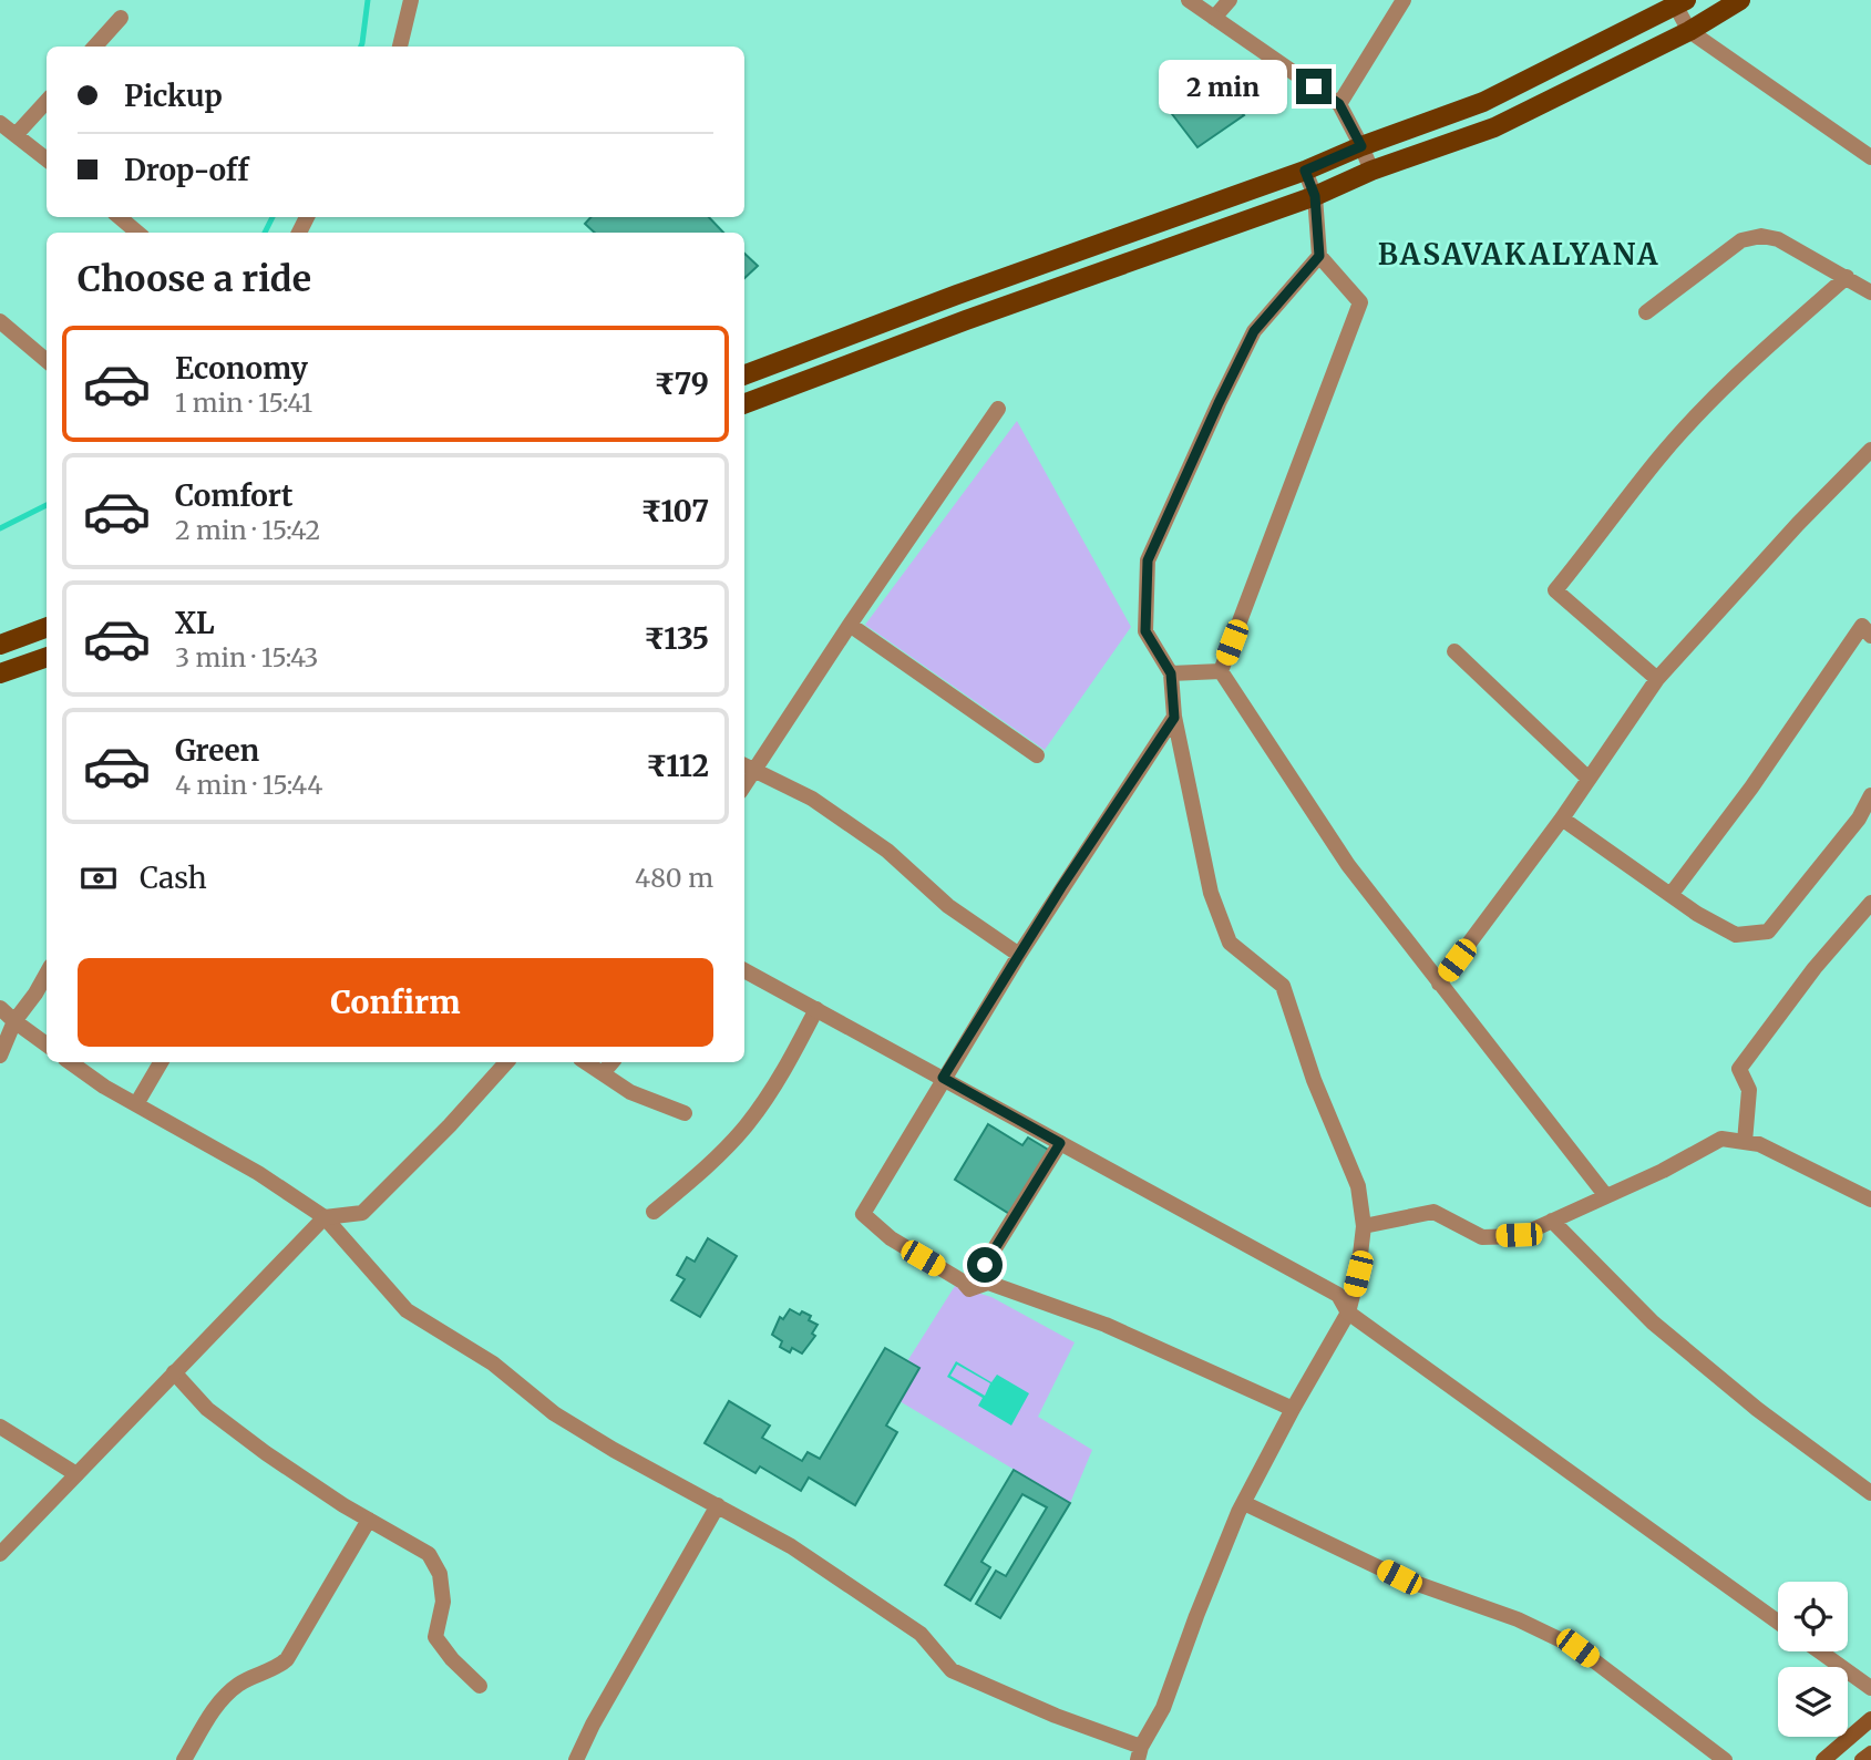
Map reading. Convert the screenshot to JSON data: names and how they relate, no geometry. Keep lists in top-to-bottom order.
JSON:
{
  "districts": ["BASAVAKALYANA"],
  "page": {
    "banner": ["Pickup", "Drop-off"],
    "bubble": "2 min",
    "heading": "Choose a ride",
    "list": [
      {
        "name": "Economy",
        "note": "1 min · 15:41",
        "value": "₹79"
      },
      {
        "name": "Comfort",
        "note": "2 min · 15:42",
        "value": "₹107"
      },
      {
        "name": "XL",
        "note": "3 min · 15:43",
        "value": "₹135"
      },
      {
        "name": "Green",
        "note": "4 min · 15:44",
        "value": "₹112"
      }
    ],
    "pay": ["Cash", "480 m"],
    "buttons": "Confirm"
  }
}
